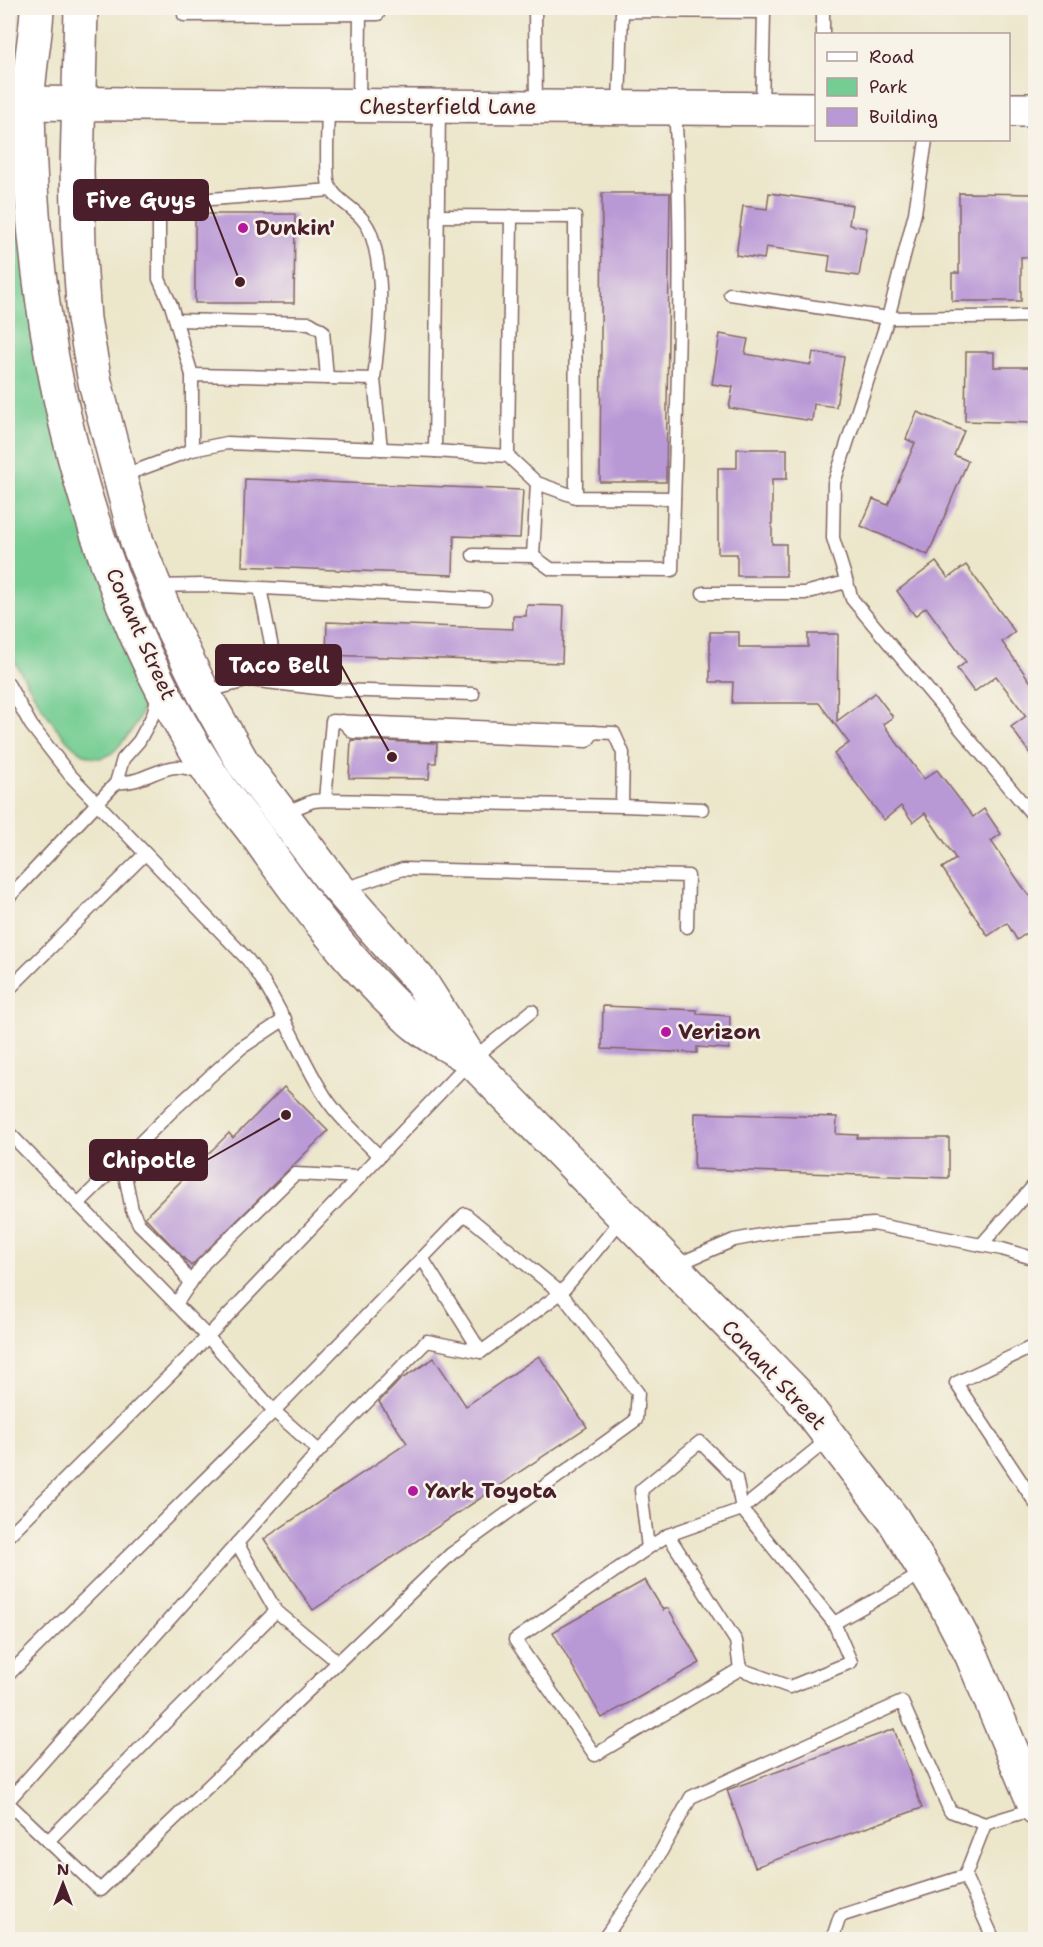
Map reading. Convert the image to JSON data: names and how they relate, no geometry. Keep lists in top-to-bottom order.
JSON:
{
  "streets": {
    "main road": ["Chesterfield Lane", "Conant Street"]
  },
  "crossings": [
    ["Chesterfield Lane", "Conant Street"]
  ],
  "places": [
    "Dunkin'",
    "Five Guys",
    "Taco Bell",
    "Verizon",
    "Chipotle",
    "Yark Toyota"
  ],
  "legend": ["Road", "Park", "Building"],
  "north": "top"
}
